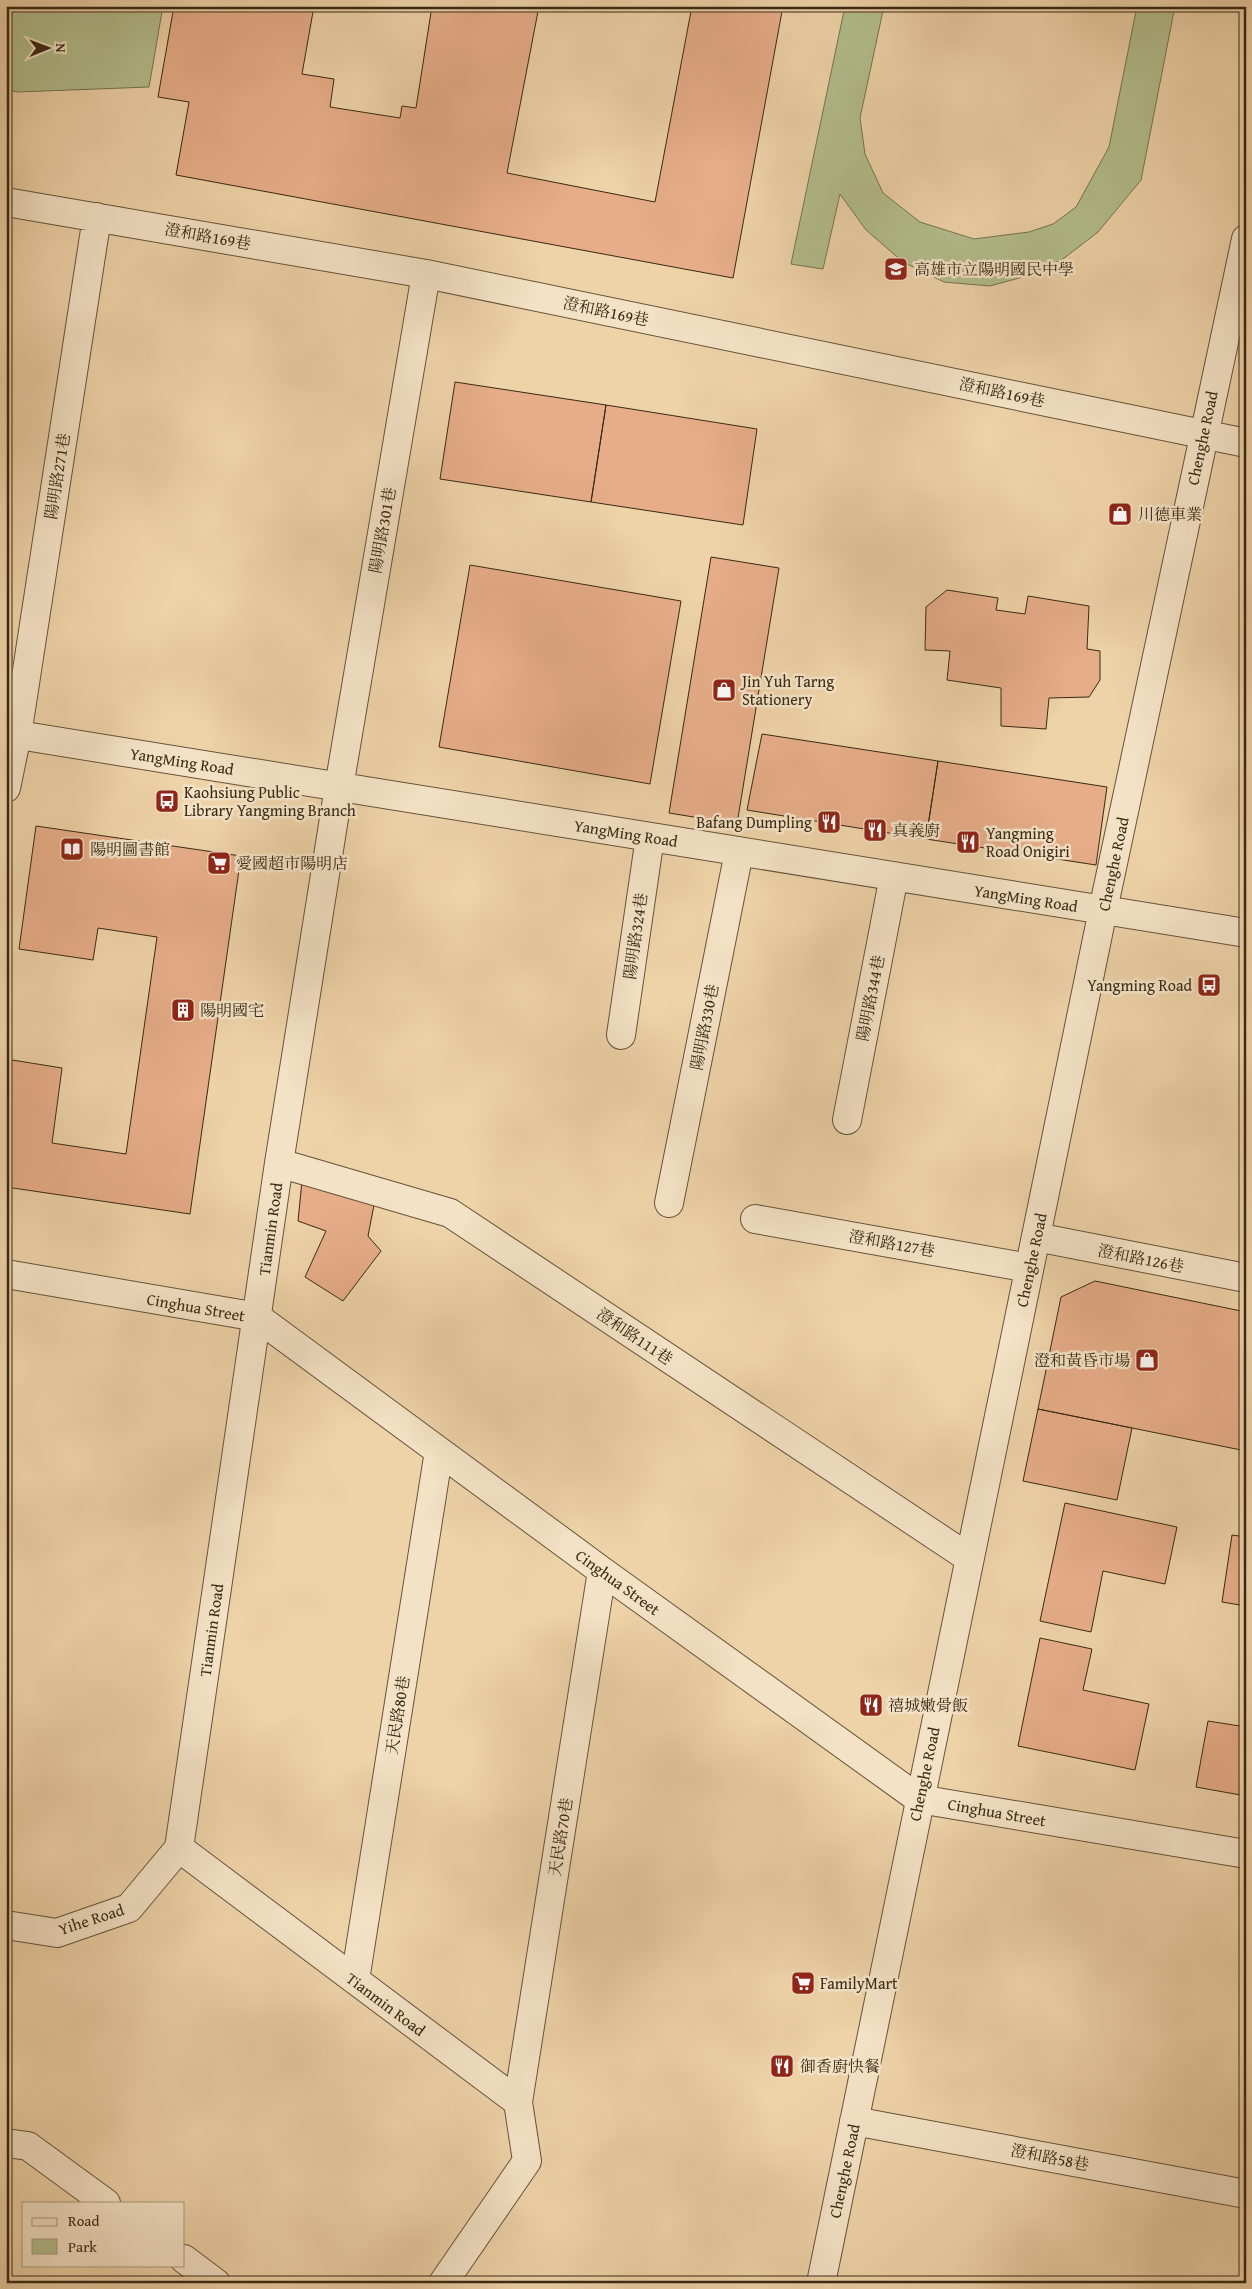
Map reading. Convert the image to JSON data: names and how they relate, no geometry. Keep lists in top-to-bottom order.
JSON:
{
  "streets": {
    "street": [
      "澄和路169巷",
      "Chenghe Road",
      "陽明路271巷",
      "陽明路301巷",
      "YangMing Road",
      "陽明路324巷",
      "陽明路344巷",
      "陽明路330巷",
      "Tianmin Road",
      "澄和路127巷",
      "澄和路126巷",
      "Cinghua Street",
      "澄和路111巷",
      "天民路80巷",
      "天民路70巷",
      "Yihe Road",
      "澄和路58巷"
    ]
  },
  "crossings": [
    ["澄和路169巷", "Chenghe Road"],
    ["澄和路169巷", "陽明路271巷"],
    ["澄和路169巷", "陽明路301巷"],
    ["Chenghe Road", "YangMing Road"],
    ["Chenghe Road", "澄和路127巷"],
    ["Chenghe Road", "澄和路126巷"],
    ["Chenghe Road", "Cinghua Street"],
    ["Chenghe Road", "澄和路111巷"],
    ["Chenghe Road", "澄和路58巷"],
    ["陽明路271巷", "YangMing Road"],
    ["陽明路301巷", "YangMing Road"],
    ["陽明路301巷", "Tianmin Road"],
    ["YangMing Road", "陽明路324巷"],
    ["YangMing Road", "陽明路344巷"],
    ["YangMing Road", "陽明路330巷"],
    ["YangMing Road", "Tianmin Road"],
    ["Tianmin Road", "Cinghua Street"],
    ["Tianmin Road", "澄和路111巷"],
    ["Tianmin Road", "天民路80巷"],
    ["Tianmin Road", "天民路70巷"],
    ["Tianmin Road", "Yihe Road"],
    ["Cinghua Street", "天民路80巷"],
    ["Cinghua Street", "天民路70巷"]
  ],
  "places": {
    "school or university": ["高雄市立陽明國民中學"],
    "shop": ["川德車業", "Jin Yuh Tarng Stationery", "澄和黃昏市場"],
    "bus stop": ["Kaohsiung Public Library Yangming Branch", "Yangming Road"],
    "restaurant": [
      "Bafang Dumpling",
      "真義廚",
      "Yangming Road Onigiri",
      "禧城嫩骨飯",
      "御香廚快餐"
    ],
    "library": ["陽明圖書館"],
    "supermarket": ["愛國超市陽明店", "FamilyMart"],
    "building": ["陽明國宅"]
  },
  "legend": ["Road", "Park"],
  "north": "right"
}
